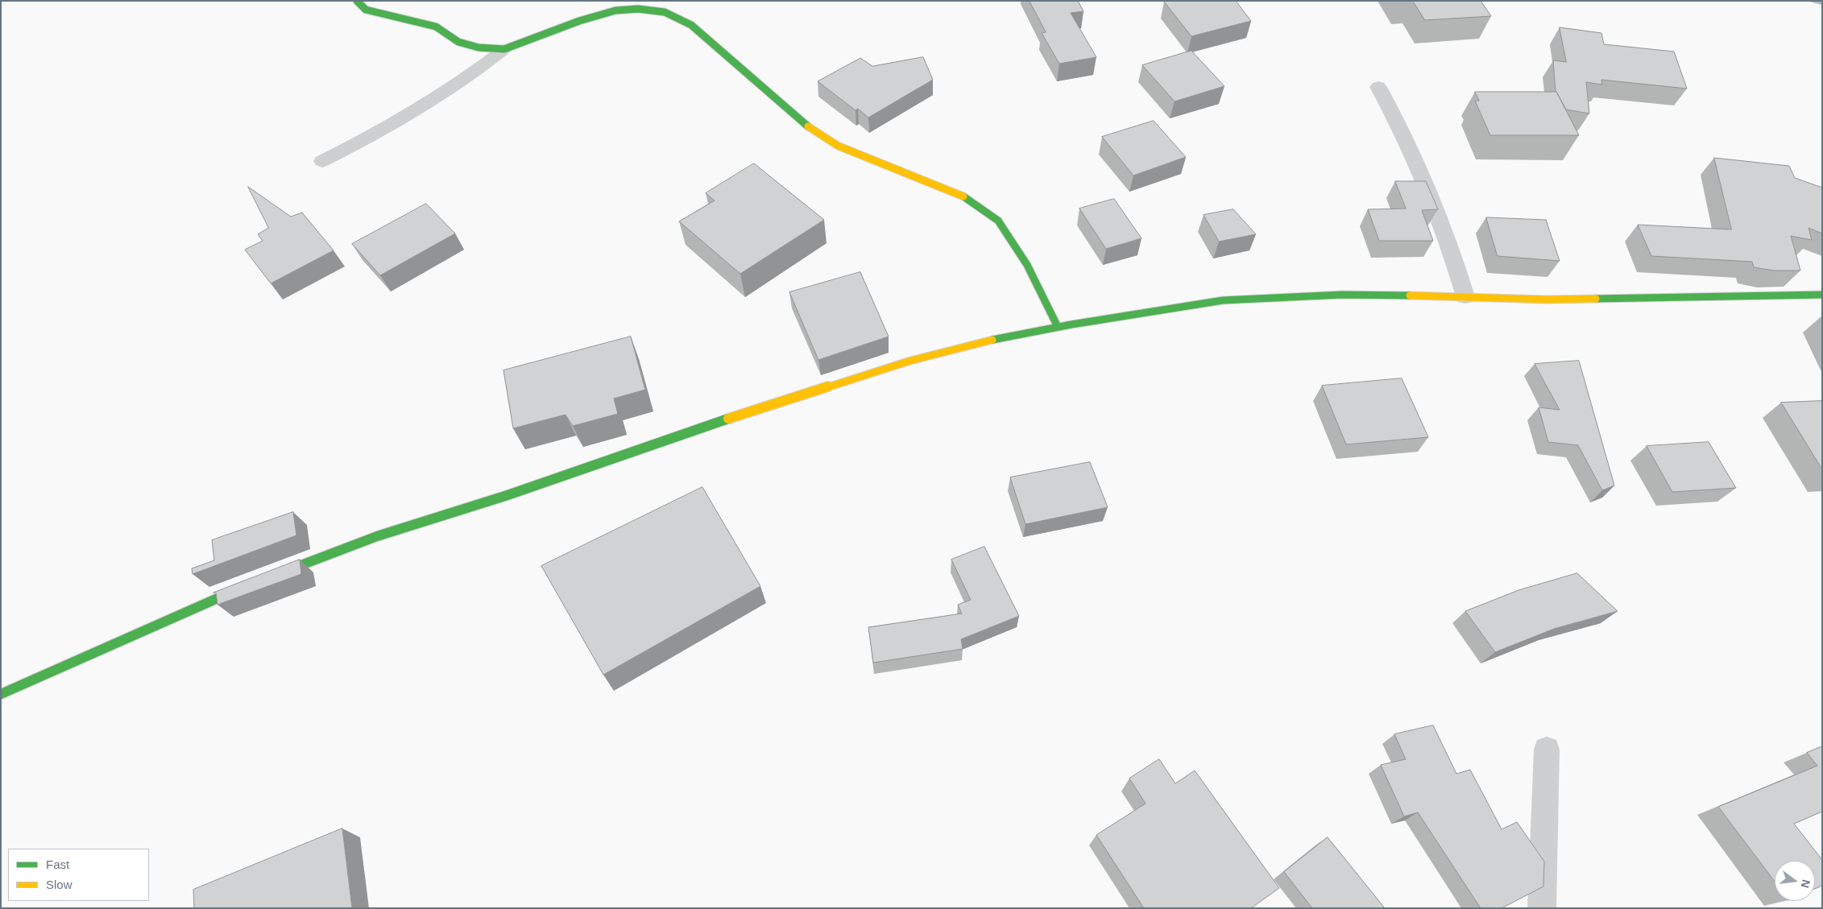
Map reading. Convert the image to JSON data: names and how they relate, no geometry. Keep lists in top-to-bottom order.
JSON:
{
  "legend": ["Fast", "Slow"],
  "north": "right"
}
